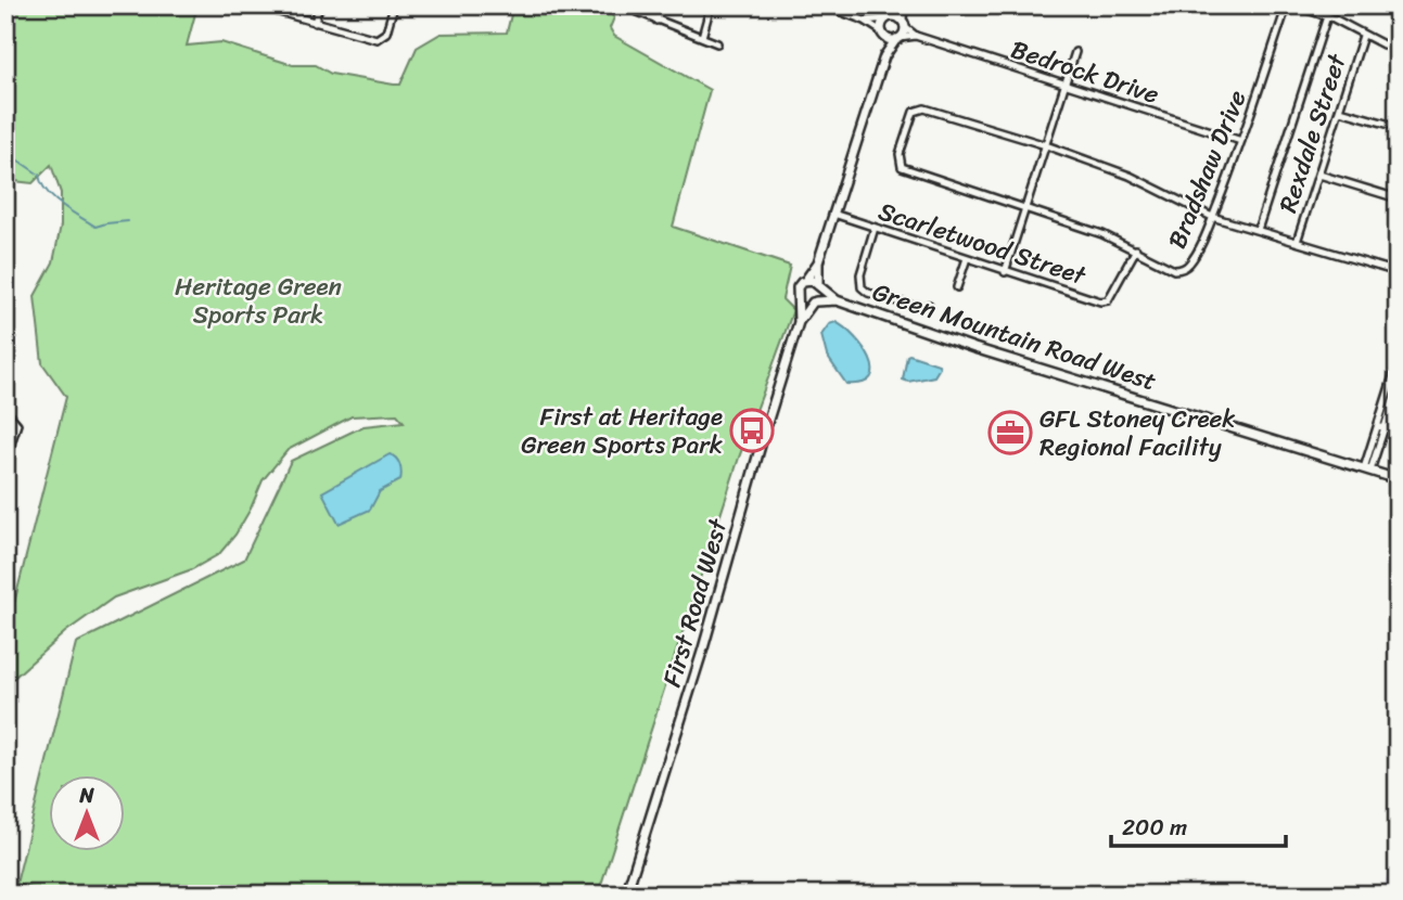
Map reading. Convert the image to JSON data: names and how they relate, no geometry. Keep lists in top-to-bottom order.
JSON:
{
  "streets": {
    "street": [
      "Bedrock Drive",
      "Rexdale Street",
      "Bradshaw Drive",
      "Scarletwood Street",
      "Green Mountain Road West",
      "First Road West"
    ]
  },
  "crossings": [
    ["Bedrock Drive", "Bradshaw Drive"],
    ["Bradshaw Drive", "Scarletwood Street"],
    ["Green Mountain Road West", "First Road West"]
  ],
  "parks": ["Heritage Green Sports Park"],
  "places": {
    "bus stop": ["First at Heritage Green Sports Park"],
    "office": ["GFL Stoney Creek Regional Facility"]
  },
  "scale_bar": "200 m",
  "north": "top"
}
